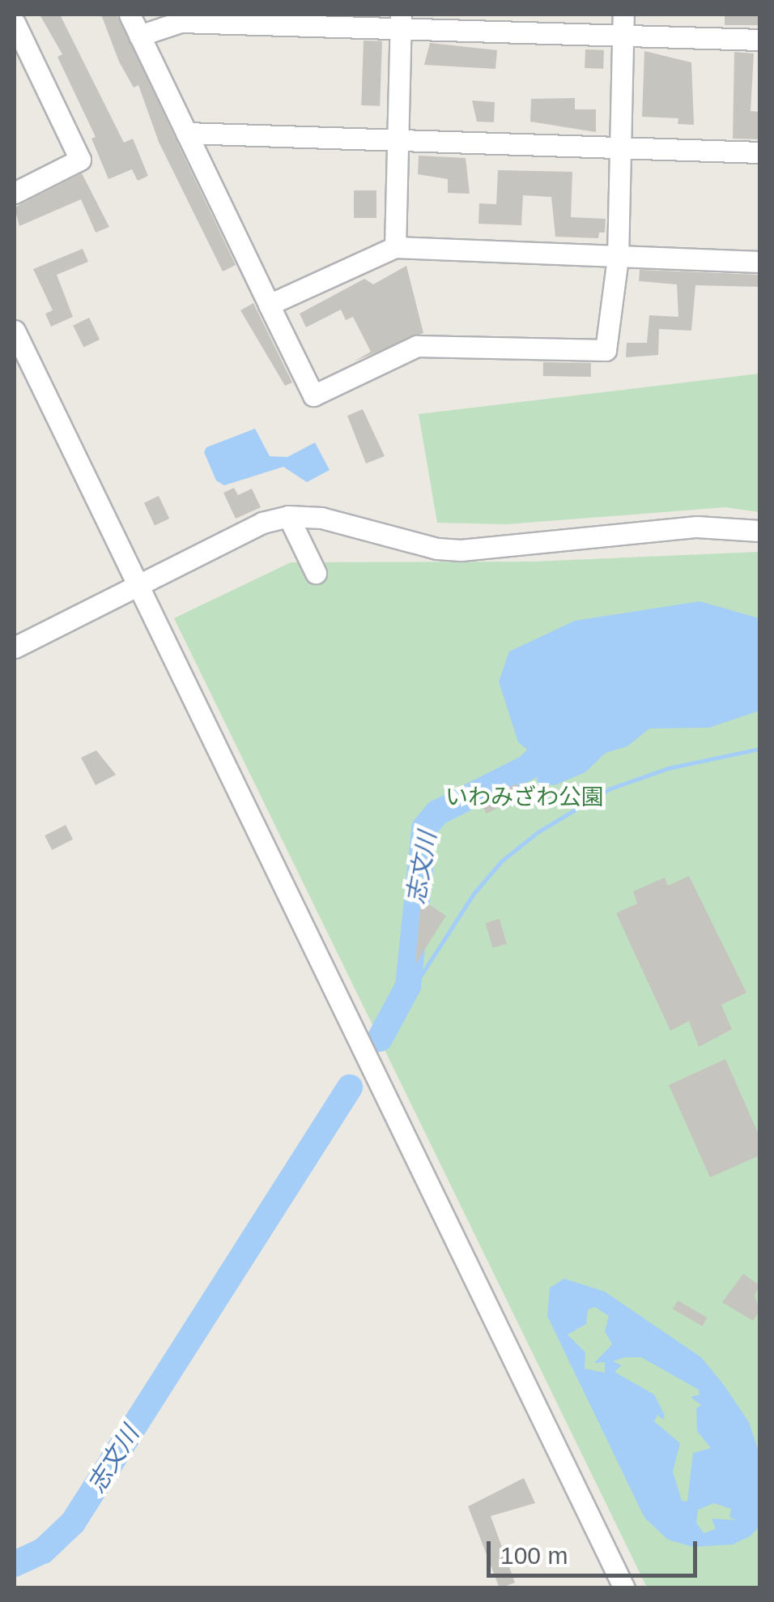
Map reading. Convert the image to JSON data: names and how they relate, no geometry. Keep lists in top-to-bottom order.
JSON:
{
  "water": ["志文川"],
  "parks": ["いわみざわ公園"],
  "scale_bar": "100 m"
}
